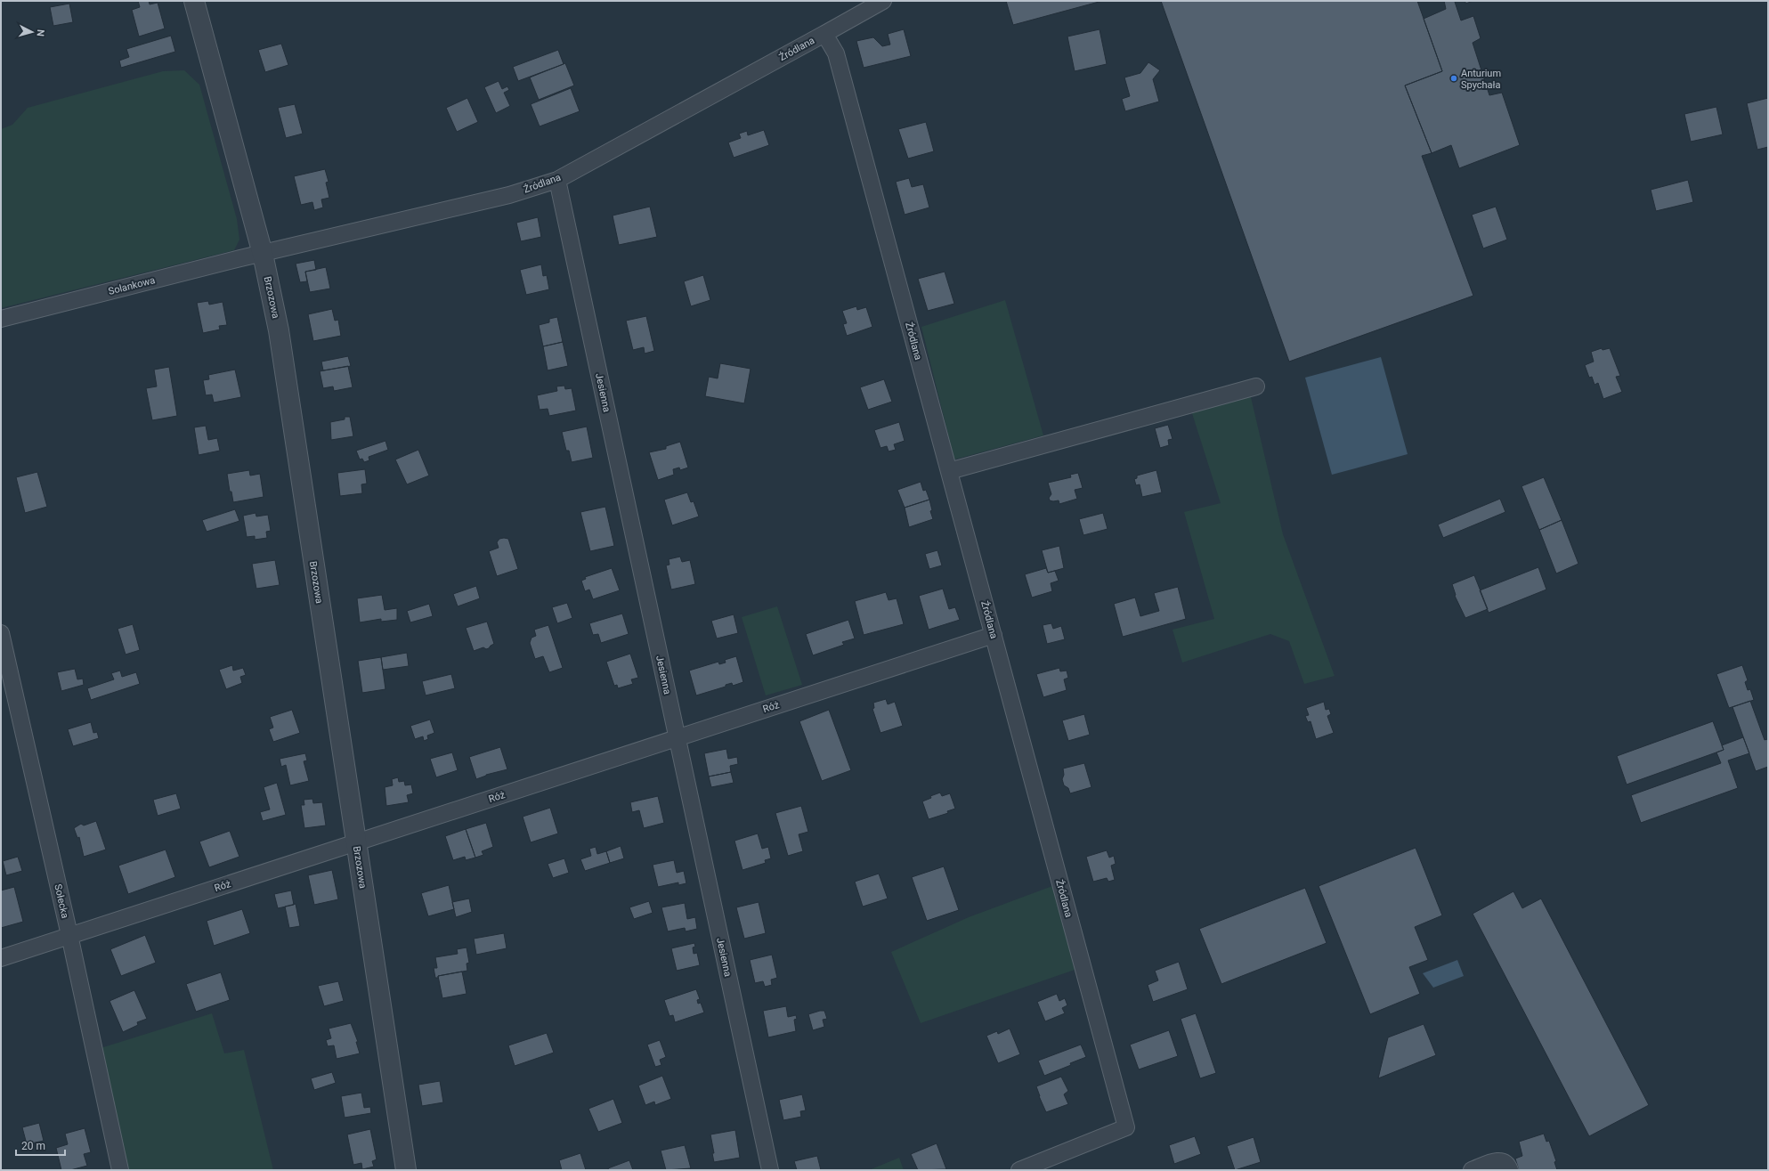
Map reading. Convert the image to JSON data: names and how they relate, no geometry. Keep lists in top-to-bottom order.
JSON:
{
  "streets": {
    "street": [
      "Źródlana",
      "Solankowa",
      "Brzozowa",
      "Jesienna",
      "Róż",
      "Sołecka"
    ]
  },
  "crossings": [
    ["Źródlana", "Solankowa"],
    ["Źródlana", "Brzozowa"],
    ["Źródlana", "Jesienna"],
    ["Źródlana", "Róż"],
    ["Solankowa", "Brzozowa"],
    ["Brzozowa", "Róż"],
    ["Jesienna", "Róż"],
    ["Róż", "Sołecka"]
  ],
  "places": ["Anturium Spychała"],
  "scale_bar": "20 m",
  "north": "right"
}
